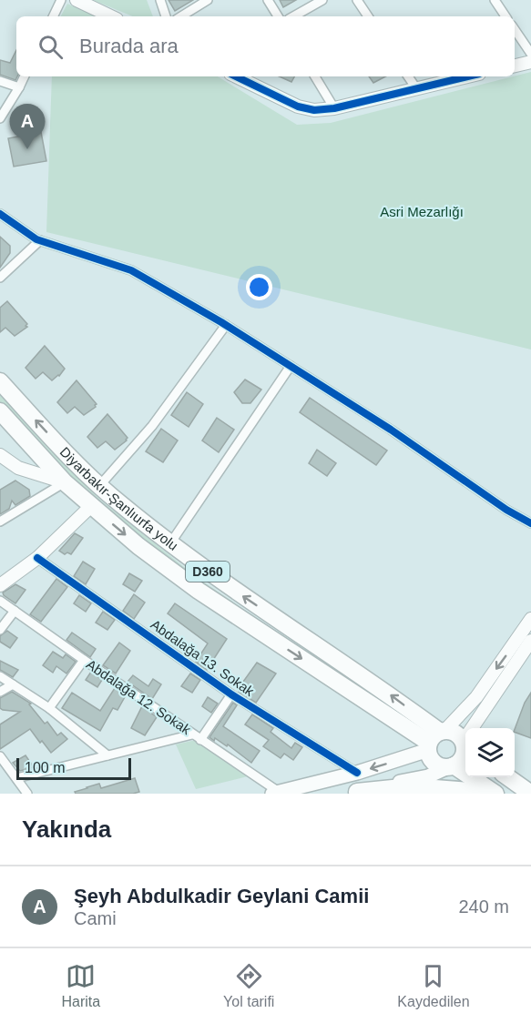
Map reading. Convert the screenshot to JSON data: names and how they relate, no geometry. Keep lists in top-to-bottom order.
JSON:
{
  "streets": {
    "highway": ["Diyarbakır-Şanlıurfa yolu", "D360"],
    "street": ["Abdalağa 13. Sokak", "Abdalağa 12. Sokak"]
  },
  "parks": ["Asri Mezarlığı"],
  "scale_bar": "100 m",
  "page": {
    "search": "Burada ara",
    "pins": "A",
    "scale": "100 m",
    "heading": "Yakında",
    "list": [
      {
        "mark": "A",
        "name": "Şeyh Abdulkadir Geylani Camii",
        "note": "Cami",
        "value": "240 m"
      }
    ],
    "nav": ["Harita", "Yol tarifi", "Kaydedilen"]
  }
}
